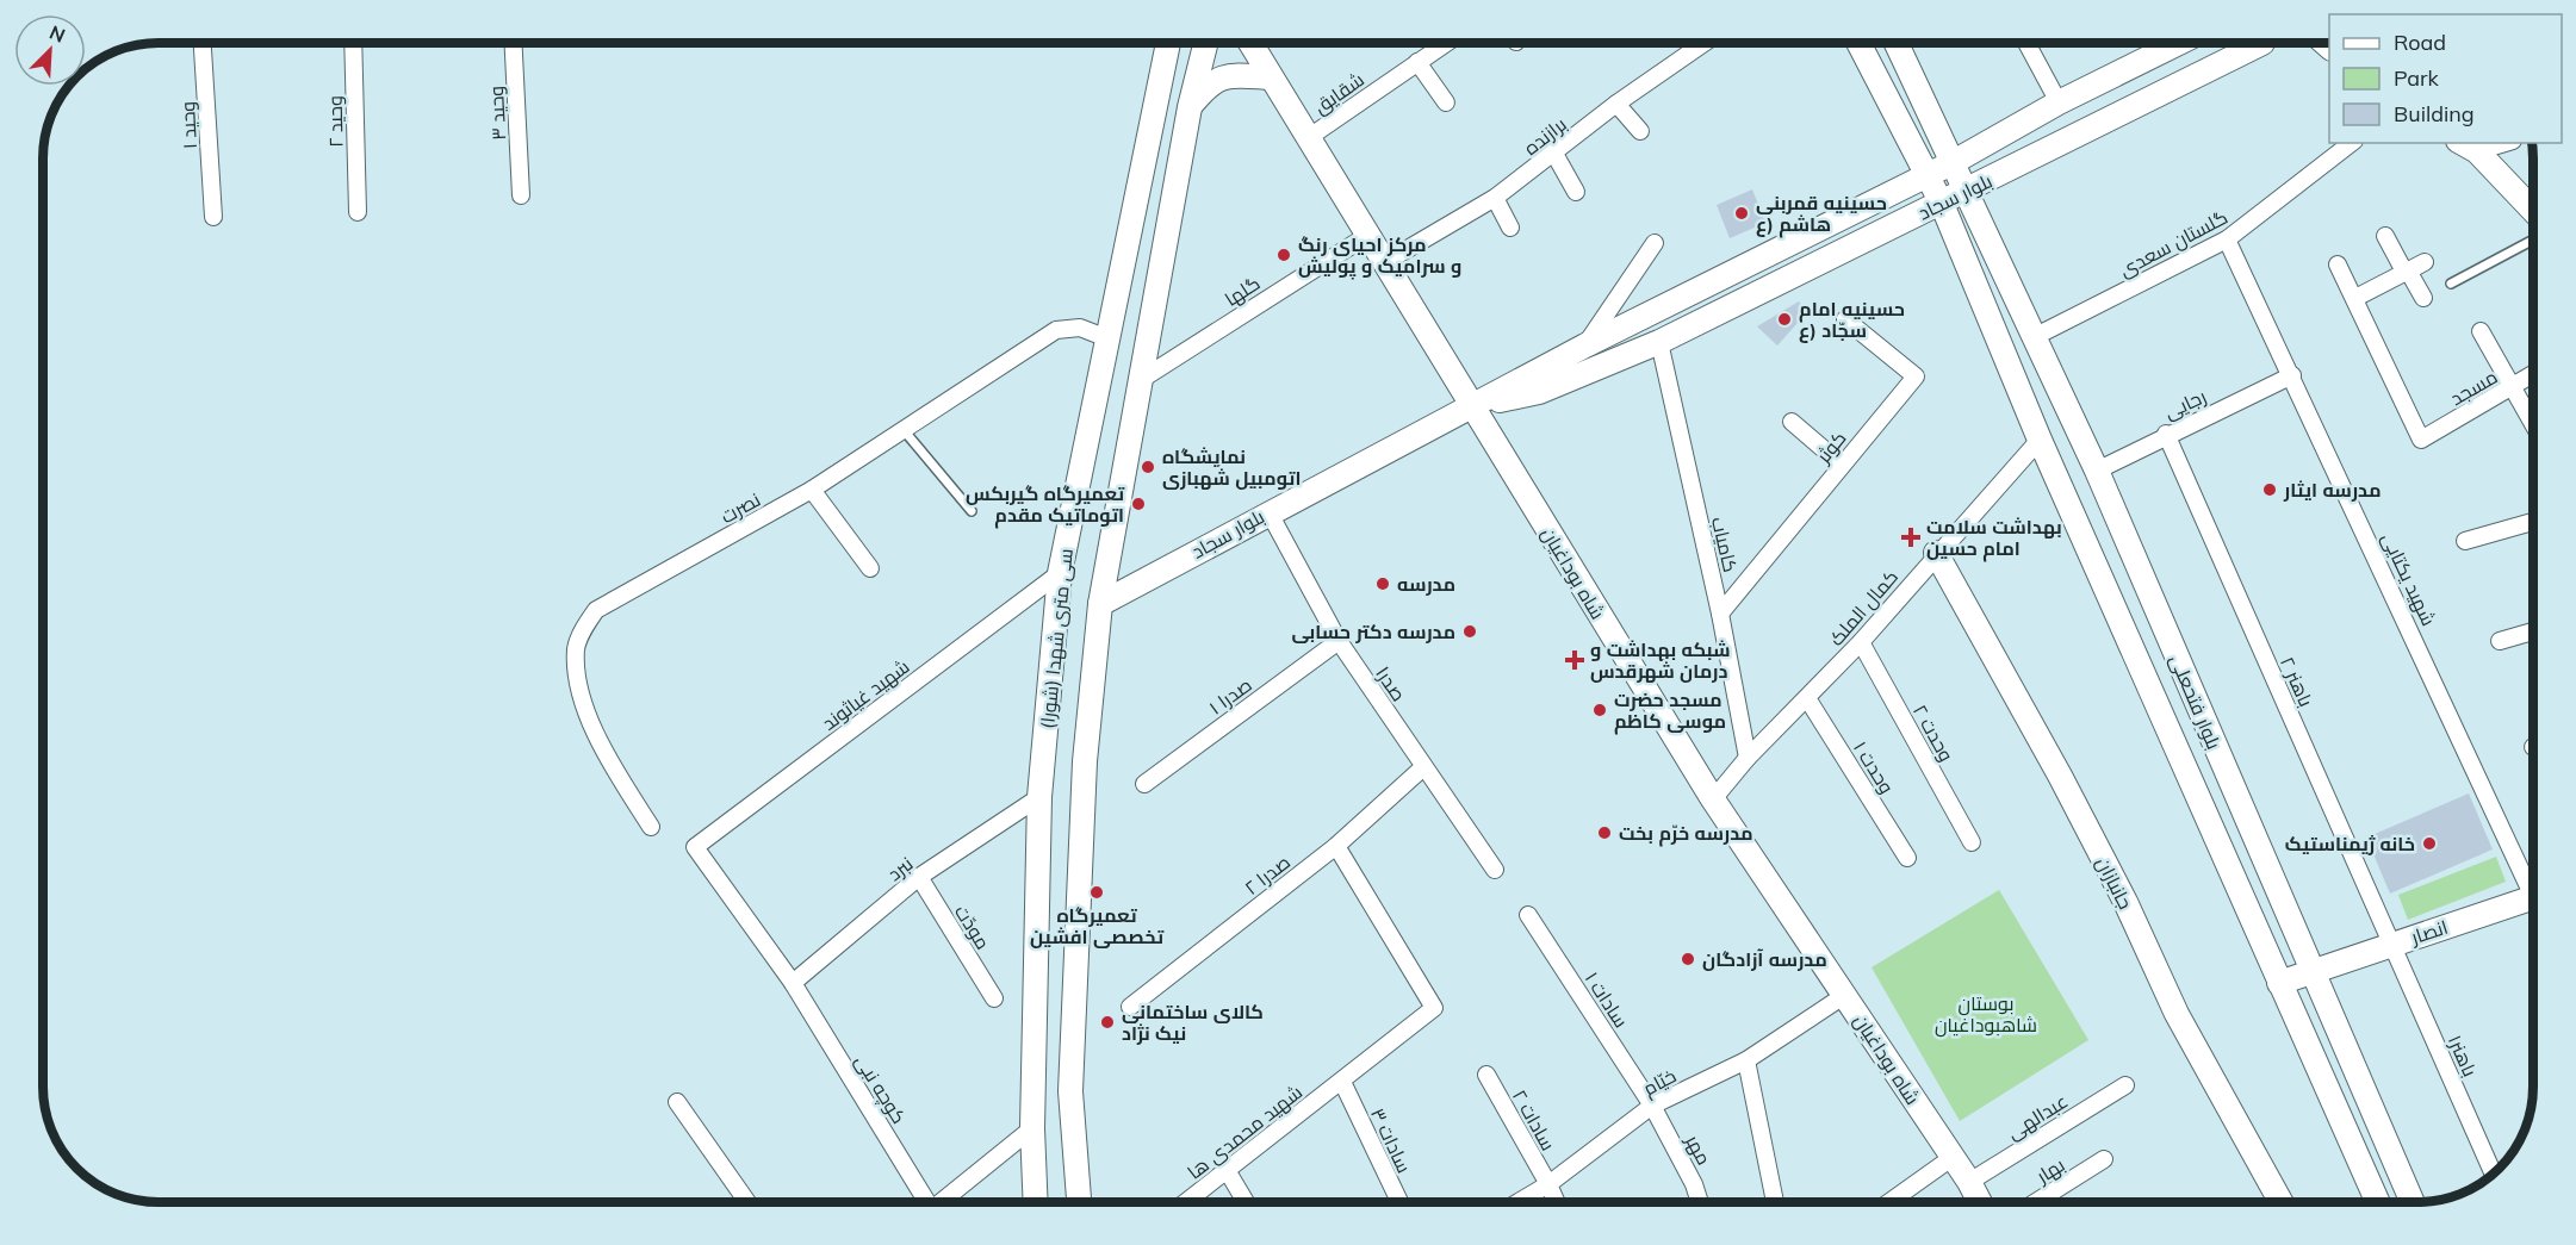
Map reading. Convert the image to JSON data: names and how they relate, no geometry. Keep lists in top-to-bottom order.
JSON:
{
  "streets": {
    "main road": [
      "بلوار سجاد",
      "شاه بوداغیان",
      "سی متری شهدا (شورا)",
      "بلوار فتحعلی",
      "جانبازان",
      "انصار"
    ],
    "street": [
      "شقایق",
      "وحید ۳",
      "وحید ۲",
      "وحید ۱",
      "برازنده",
      "گلستان سعدی",
      "گلها",
      "مسجد",
      "رجایی",
      "کوثر",
      "نصرت",
      "کامیاب",
      "شهید یکتایی",
      "کمال الملک",
      "باهنر ۲",
      "صدرا",
      "شهید غیاثوند",
      "صدرا ۱",
      "وحدت ۲",
      "وحدت ۱",
      "نبرد",
      "صدرا ۲",
      "مودّت",
      "سادات ۱",
      "باهنر۱",
      "خیّام",
      "کوچه نبی",
      "عبدالهی",
      "سادات ۲",
      "شهید محمدی ها",
      "سادات ۳",
      "مهر",
      "بهار"
    ]
  },
  "crossings": [
    ["شقایق", "شاه بوداغیان"],
    ["برازنده", "شاه بوداغیان"],
    ["بلوار سجاد", "کامیاب"],
    ["بلوار سجاد", "شاه بوداغیان"],
    ["بلوار سجاد", "سی متری شهدا (شورا)"],
    ["بلوار سجاد", "صدرا"],
    ["بلوار سجاد", "بلوار فتحعلی"],
    ["گلستان سعدی", "شهید یکتایی"],
    ["گلستان سعدی", "بلوار فتحعلی"],
    ["گلها", "شاه بوداغیان"],
    ["گلها", "سی متری شهدا (شورا)"],
    ["رجایی", "شهید یکتایی"],
    ["رجایی", "باهنر ۲"],
    ["رجایی", "بلوار فتحعلی"],
    ["کوثر", "کامیاب"],
    ["نصرت", "سی متری شهدا (شورا)"],
    ["کامیاب", "کمال الملک"],
    ["شاه بوداغیان", "کمال الملک"],
    ["شاه بوداغیان", "خیّام"],
    ["شاه بوداغیان", "عبدالهی"],
    ["کمال الملک", "بلوار فتحعلی"],
    ["کمال الملک", "وحدت ۲"],
    ["کمال الملک", "وحدت ۱"],
    ["کمال الملک", "جانبازان"],
    ["سی متری شهدا (شورا)", "شهید غیاثوند"],
    ["سی متری شهدا (شورا)", "نبرد"],
    ["باهنر ۲", "انصار"],
    ["باهنر ۲", "باهنر۱"],
    ["صدرا", "صدرا ۱"],
    ["صدرا", "صدرا ۲"],
    ["شهید غیاثوند", "کوچه نبی"],
    ["بلوار فتحعلی", "انصار"],
    ["نبرد", "مودّت"],
    ["نبرد", "کوچه نبی"],
    ["صدرا ۲", "شهید محمدی ها"],
    ["انصار", "باهنر۱"],
    ["سادات ۱", "خیّام"],
    ["سادات ۱", "مهر"],
    ["خیّام", "سادات ۲"],
    ["خیّام", "مهر"],
    ["شهید محمدی ها", "سادات ۳"]
  ],
  "parks": ["بوستان شاهبوداغیان"],
  "places": {
    "other": [
      "حسینیه قمربنی هاشم (ع",
      "مرکز احیای رنگ و سرامیک و پولیش",
      "حسینیه امام سجّاد (ع",
      "نمایشگاه اتومبیل شهبازی",
      "مدرسه ایثار",
      "تعمیرگاه گیربکس اتوماتیک مقدم",
      "مدرسه",
      "مدرسه دکتر حسابی",
      "مسجد حضرت موسی کاظم",
      "مدرسه خرّم بخت",
      "خانه ژیمناستیک",
      "تعمیرگاه تخصصی افشین",
      "مدرسه آزادگان",
      "کالای ساختمانی نیک نژاد"
    ],
    "health": ["بهداشت سلامت امام حسین", "شبکه بهداشت و درمان شهرقدس"]
  },
  "legend": ["Road", "Park", "Building"],
  "north": "top right"
}
